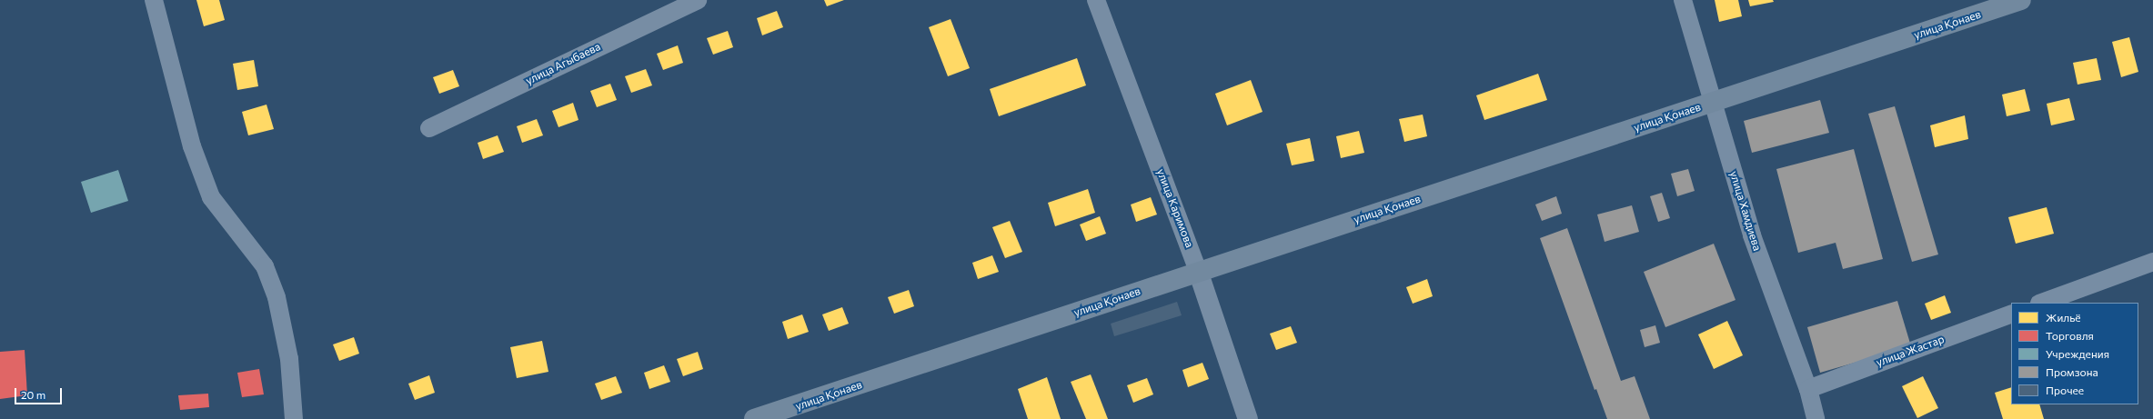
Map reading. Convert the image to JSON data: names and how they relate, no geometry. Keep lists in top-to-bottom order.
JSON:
{
  "streets": {
    "main road": ["улица Қонаев"],
    "street": [
      "улица Агыбаева",
      "улица Каримова",
      "улица Хамдиева",
      "улица Жастар"
    ]
  },
  "crossings": [
    ["улица Қонаев", "улица Каримова"],
    ["улица Қонаев", "улица Хамдиева"],
    ["улица Хамдиева", "улица Жастар"]
  ],
  "legend": [
    "Жильё",
    "Торговля",
    "Учреждения",
    "Промзона",
    "Прочее"
  ],
  "scale_bar": "20 m"
}
